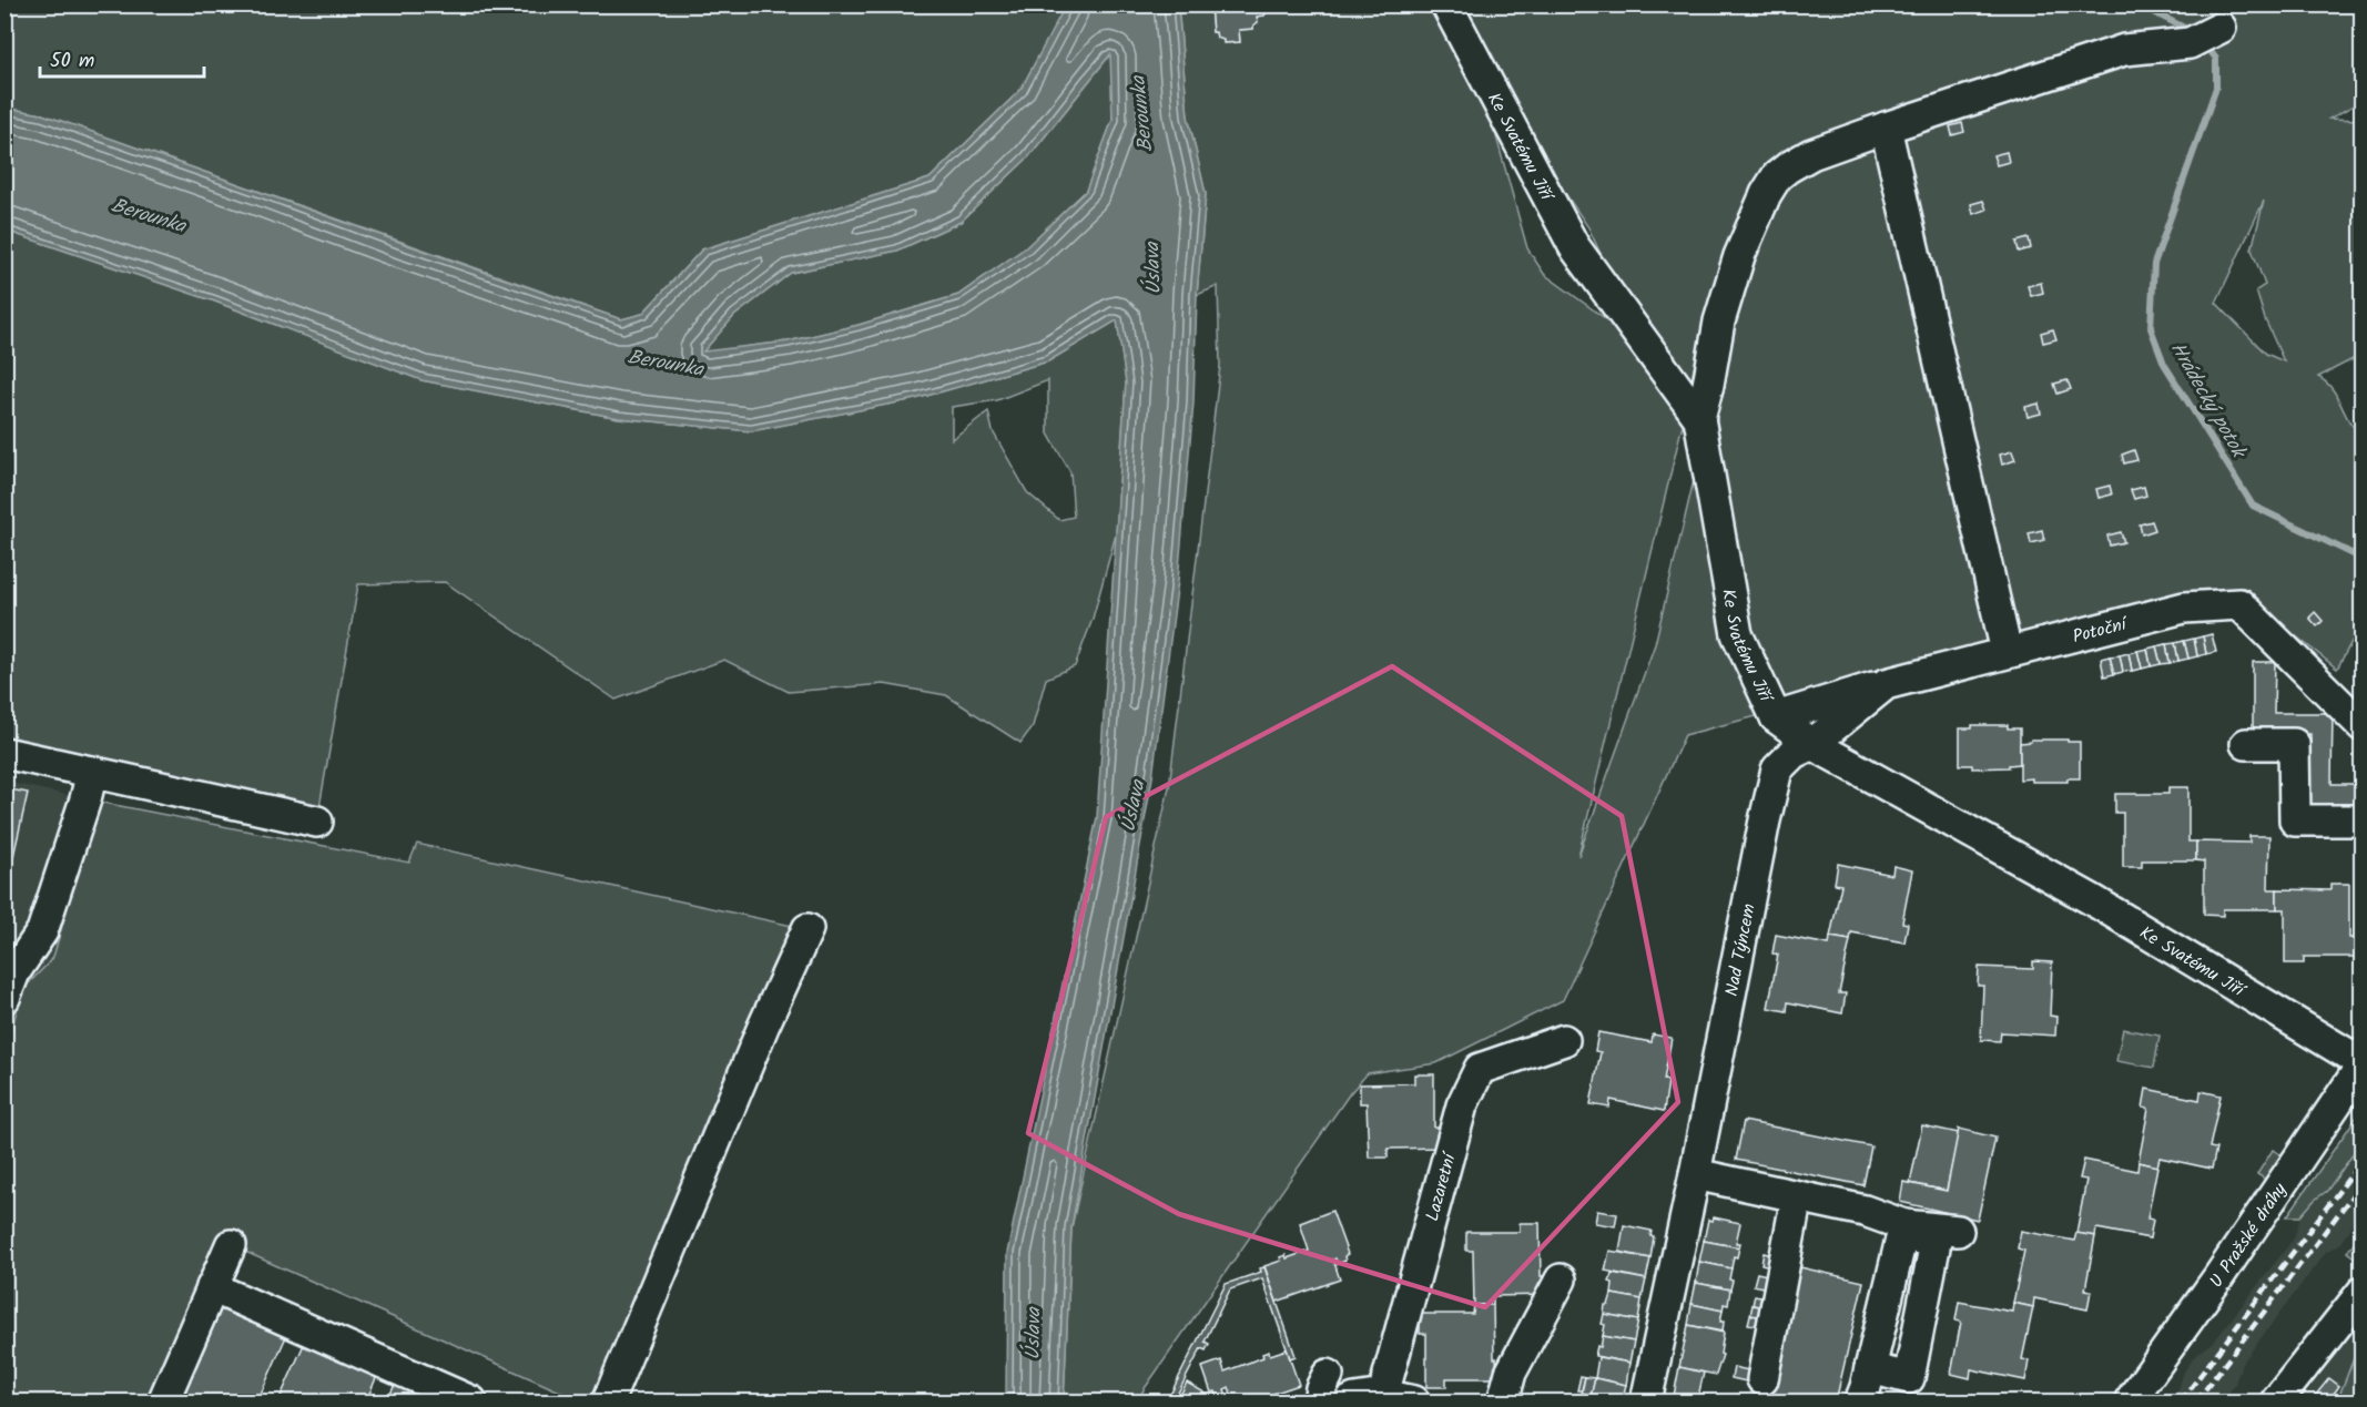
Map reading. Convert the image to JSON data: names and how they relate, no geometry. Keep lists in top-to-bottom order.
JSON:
{
  "streets": {
    "street": [
      "Ke Svatému Jiří",
      "Potoční",
      "Nad Týncem",
      "Lazaretní",
      "U Pražské dráhy"
    ]
  },
  "crossings": [
    ["Ke Svatému Jiří", "Potoční"],
    ["Ke Svatému Jiří", "Nad Týncem"],
    ["Ke Svatému Jiří", "U Pražské dráhy"],
    ["Potoční", "Nad Týncem"]
  ],
  "water": ["Berounka", "Úslava", "Hrádecký potok"],
  "scale_bar": "50 m"
}
